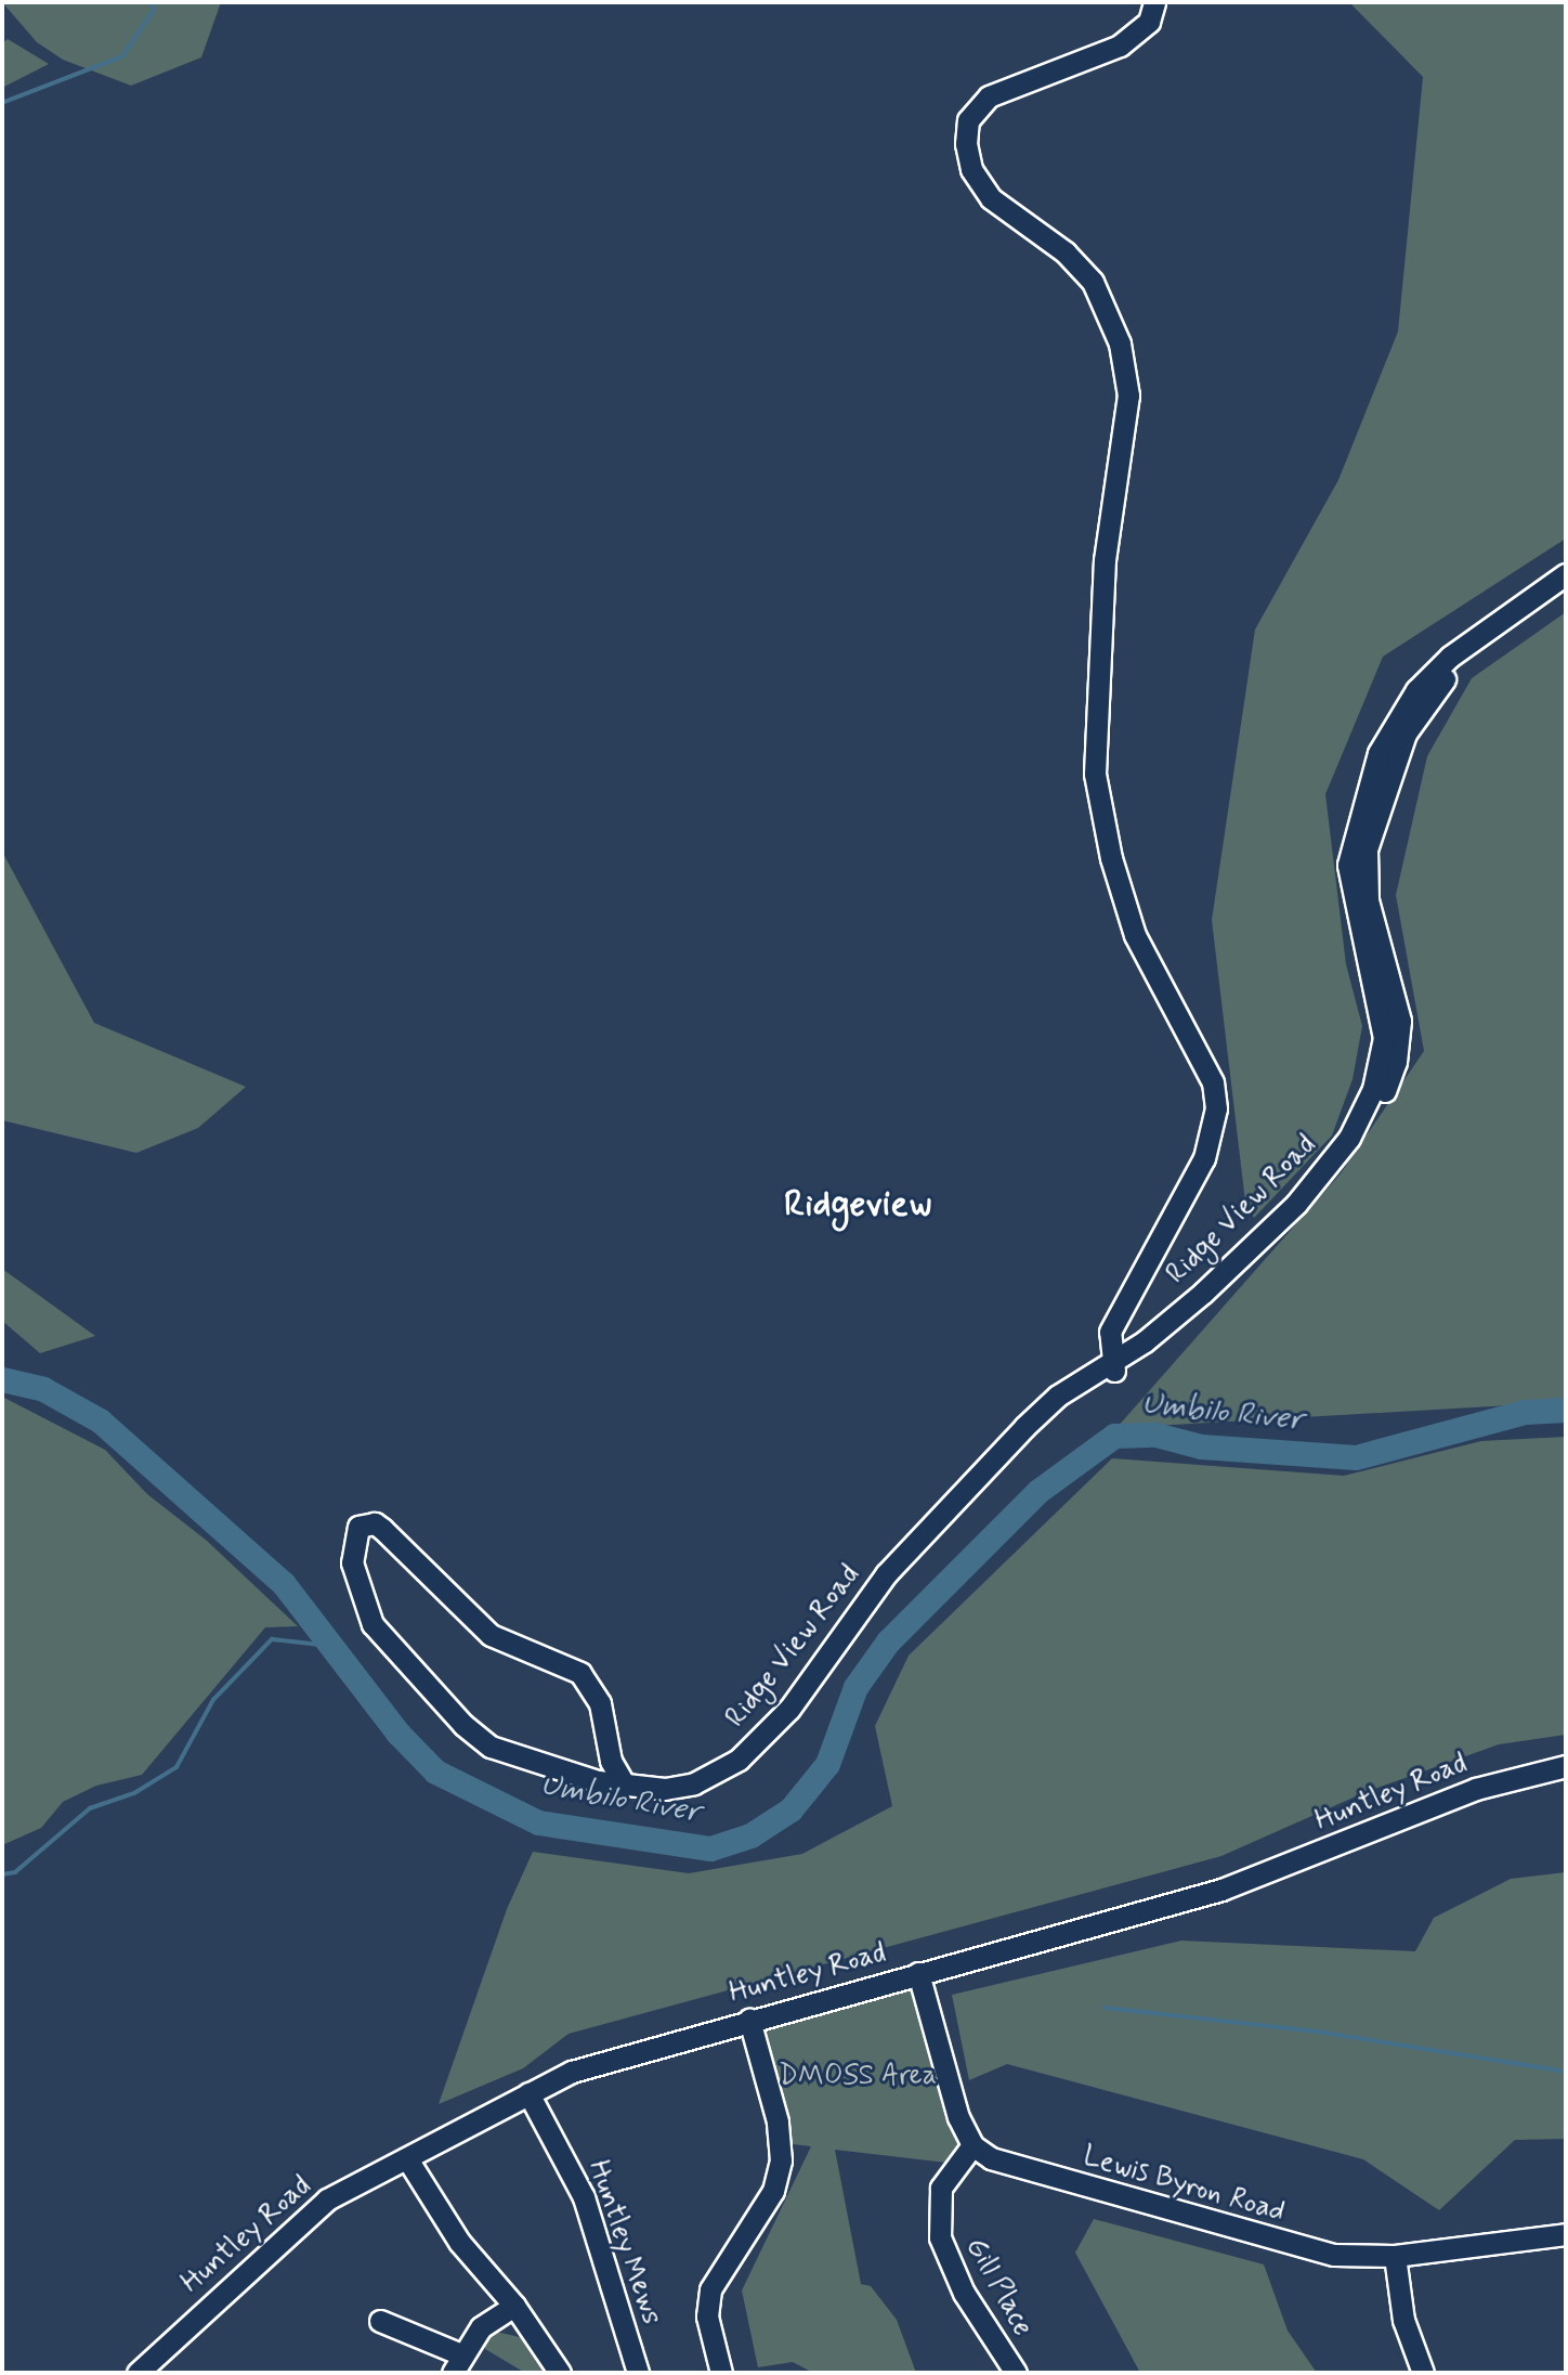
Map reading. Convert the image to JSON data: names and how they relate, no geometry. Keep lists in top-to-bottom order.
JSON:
{
  "streets": {
    "street": [
      "Ridge View Road",
      "Huntley Road",
      "Lewis Byron Road",
      "Huntley Mews",
      "Gill Place"
    ]
  },
  "crossings": [
    ["Huntley Road", "Huntley Mews"],
    ["Lewis Byron Road", "Gill Place"]
  ],
  "districts": ["Ridgeview"],
  "water": ["Umbilo River"],
  "parks": ["DMOSS Area"]
}
